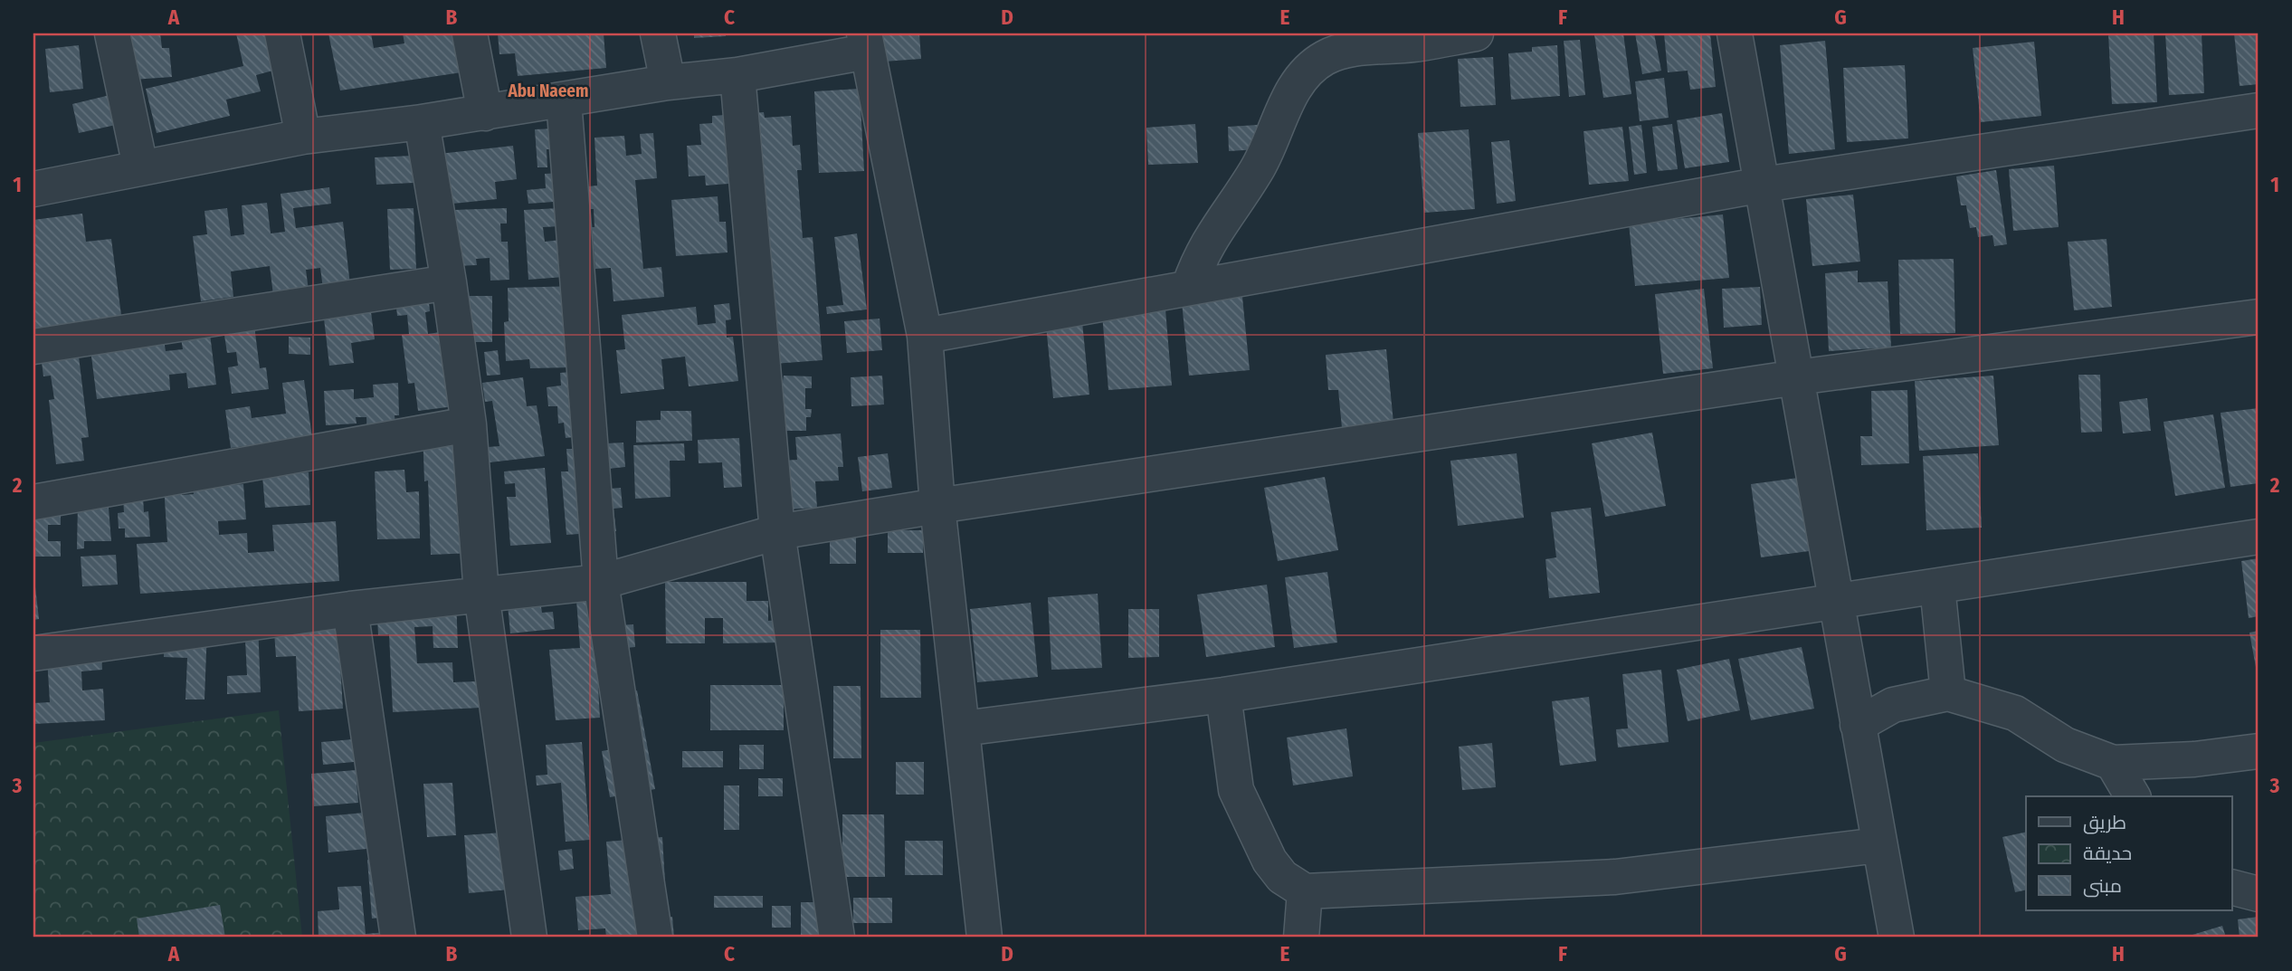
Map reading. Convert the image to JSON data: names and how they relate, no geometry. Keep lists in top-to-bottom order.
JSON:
{
  "districts": ["Abu Naeem"],
  "legend": ["طريق", "حديقة", "مبنى"],
  "grid": {
    "columns": [
      "A",
      "B",
      "C",
      "D",
      "E",
      "F",
      "G",
      "H"
    ],
    "rows": ["1", "2", "3"]
  }
}
